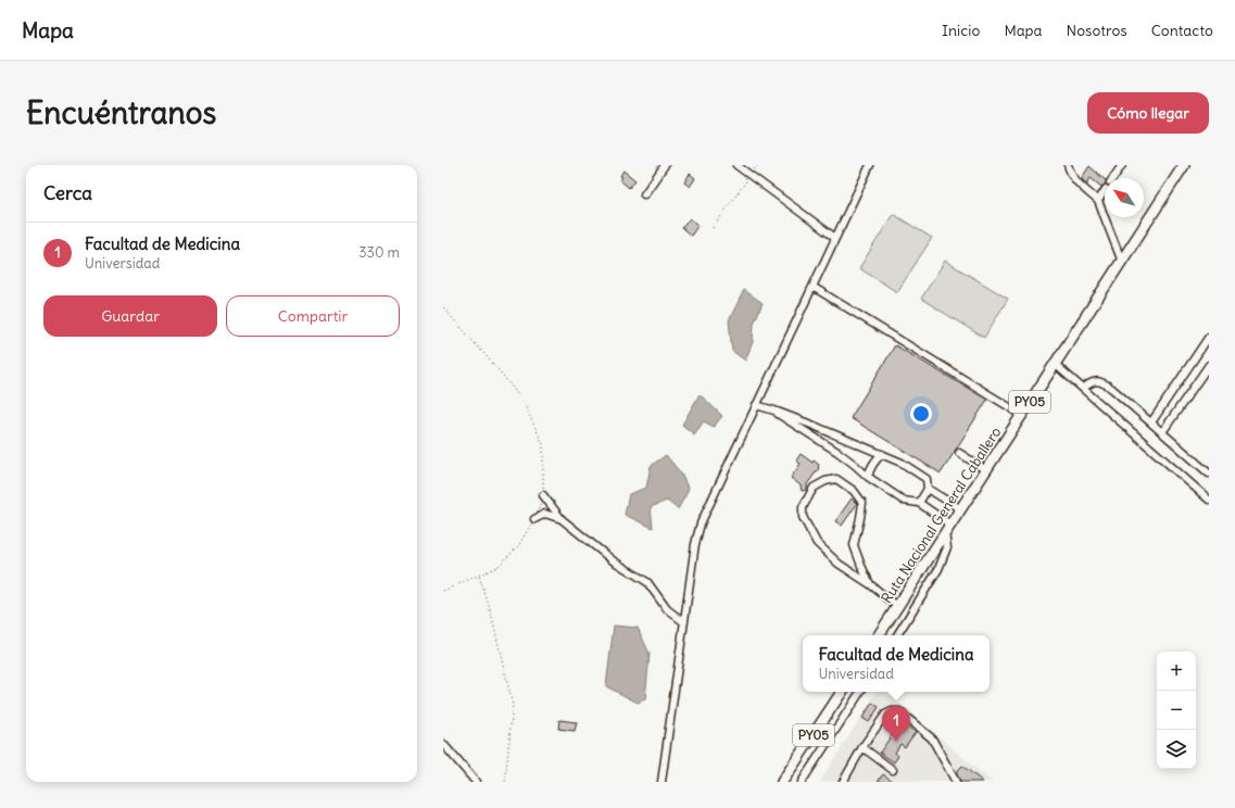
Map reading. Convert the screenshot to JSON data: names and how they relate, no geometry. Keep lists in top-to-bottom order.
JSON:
{
  "streets": {
    "highway": ["PY05", "Ruta Nacional General Caballero"]
  },
  "north": "top left",
  "page": {
    "header": "Mapa",
    "nav": [
      "Inicio",
      "Mapa",
      "Nosotros",
      "Contacto"
    ],
    "buttons": [
      "Cómo llegar",
      ["Guardar", "Compartir"]
    ],
    "title": "Encuéntranos",
    "heading": "Cerca",
    "list": [
      {
        "mark": "1",
        "name": "Facultad de Medicina",
        "note": "Universidad",
        "value": "330 m"
      }
    ],
    "popup": ["Facultad de Medicina", "Universidad"],
    "map_buttons": ["+", "−"],
    "pins": "1"
  }
}
